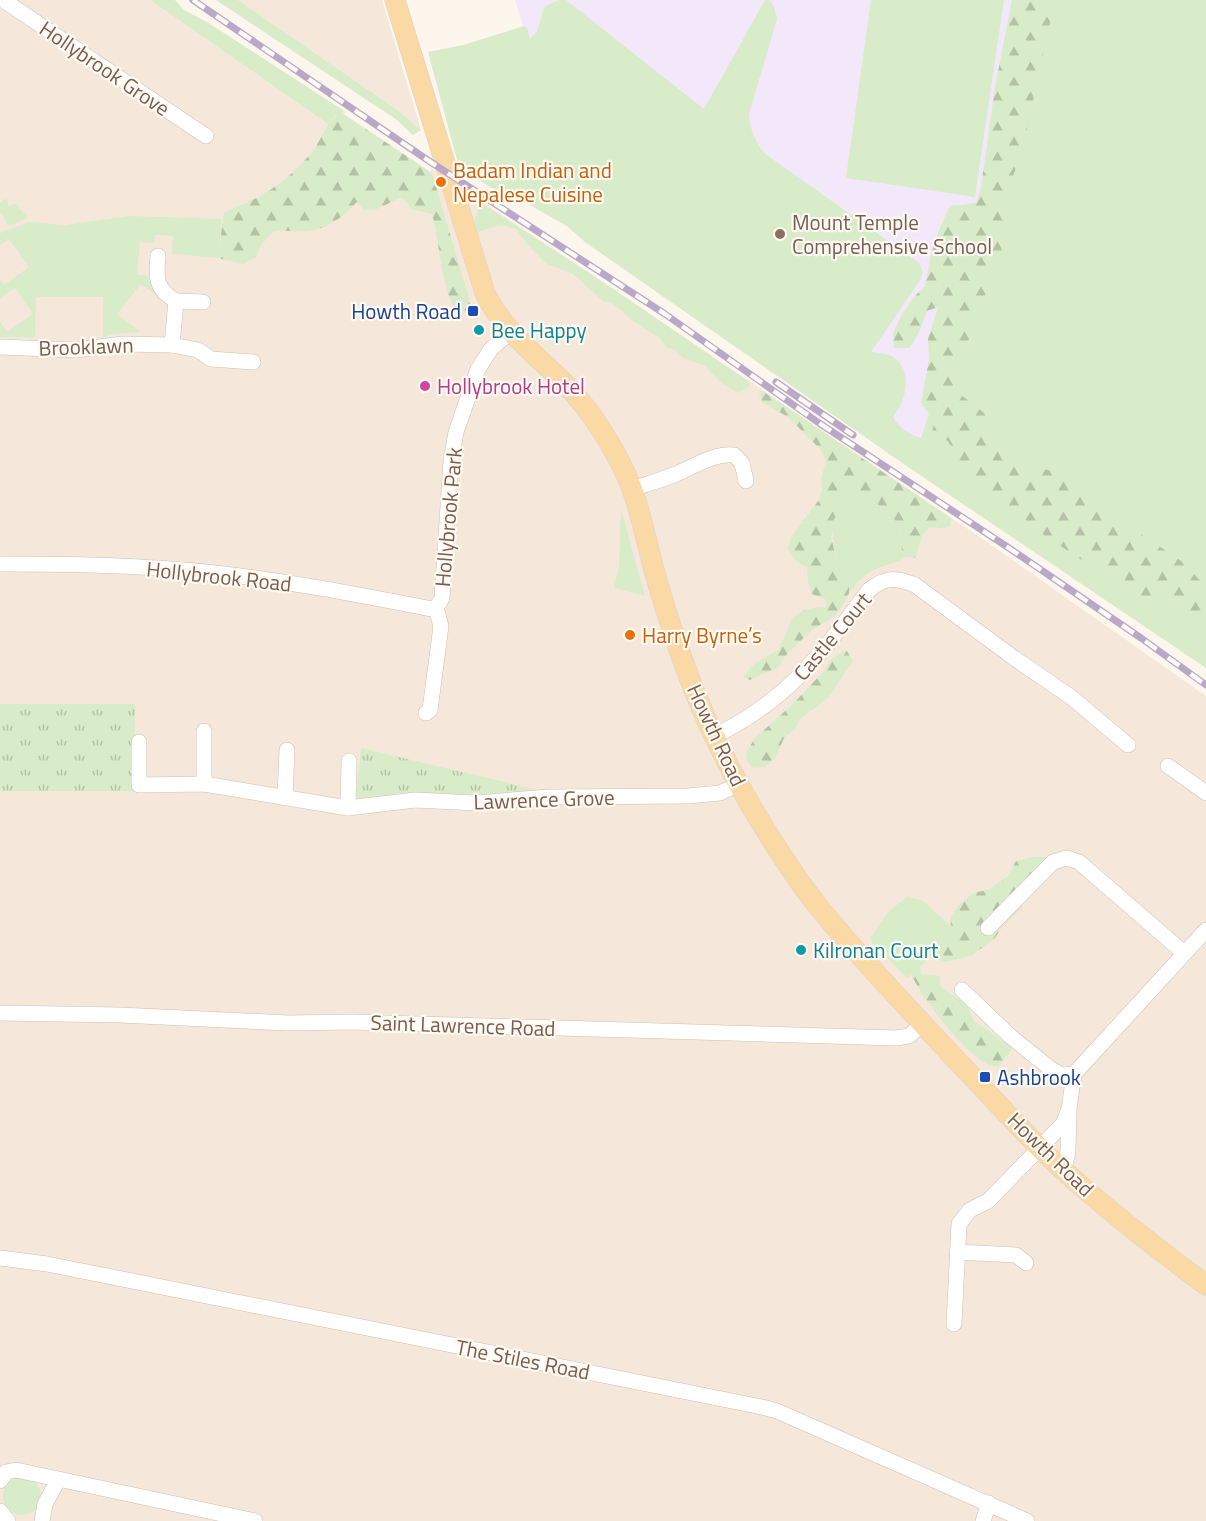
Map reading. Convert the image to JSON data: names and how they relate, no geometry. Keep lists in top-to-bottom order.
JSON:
{
  "streets": {
    "main road": ["Howth Road"],
    "street": [
      "Hollybrook Grove",
      "Brooklawn",
      "Hollybrook Park",
      "Hollybrook Road",
      "Castle Court",
      "Lawrence Grove",
      "Saint Lawrence Road",
      "The Stiles Road"
    ]
  },
  "crossings": [
    ["Hollybrook Park", "Hollybrook Road"],
    ["Hollybrook Park", "Howth Road"],
    ["Castle Court", "Howth Road"],
    ["Howth Road", "Lawrence Grove"],
    ["Howth Road", "Saint Lawrence Road"]
  ],
  "places": {
    "other": [
      "Badam Indian and Nepalese Cuisine",
      "Mount Temple Comprehensive School",
      "Bee Happy",
      "Hollybrook Hotel",
      "Harry Byrne’s",
      "Kilronan Court"
    ],
    "transit": ["Howth Road", "Ashbrook"]
  }
}
